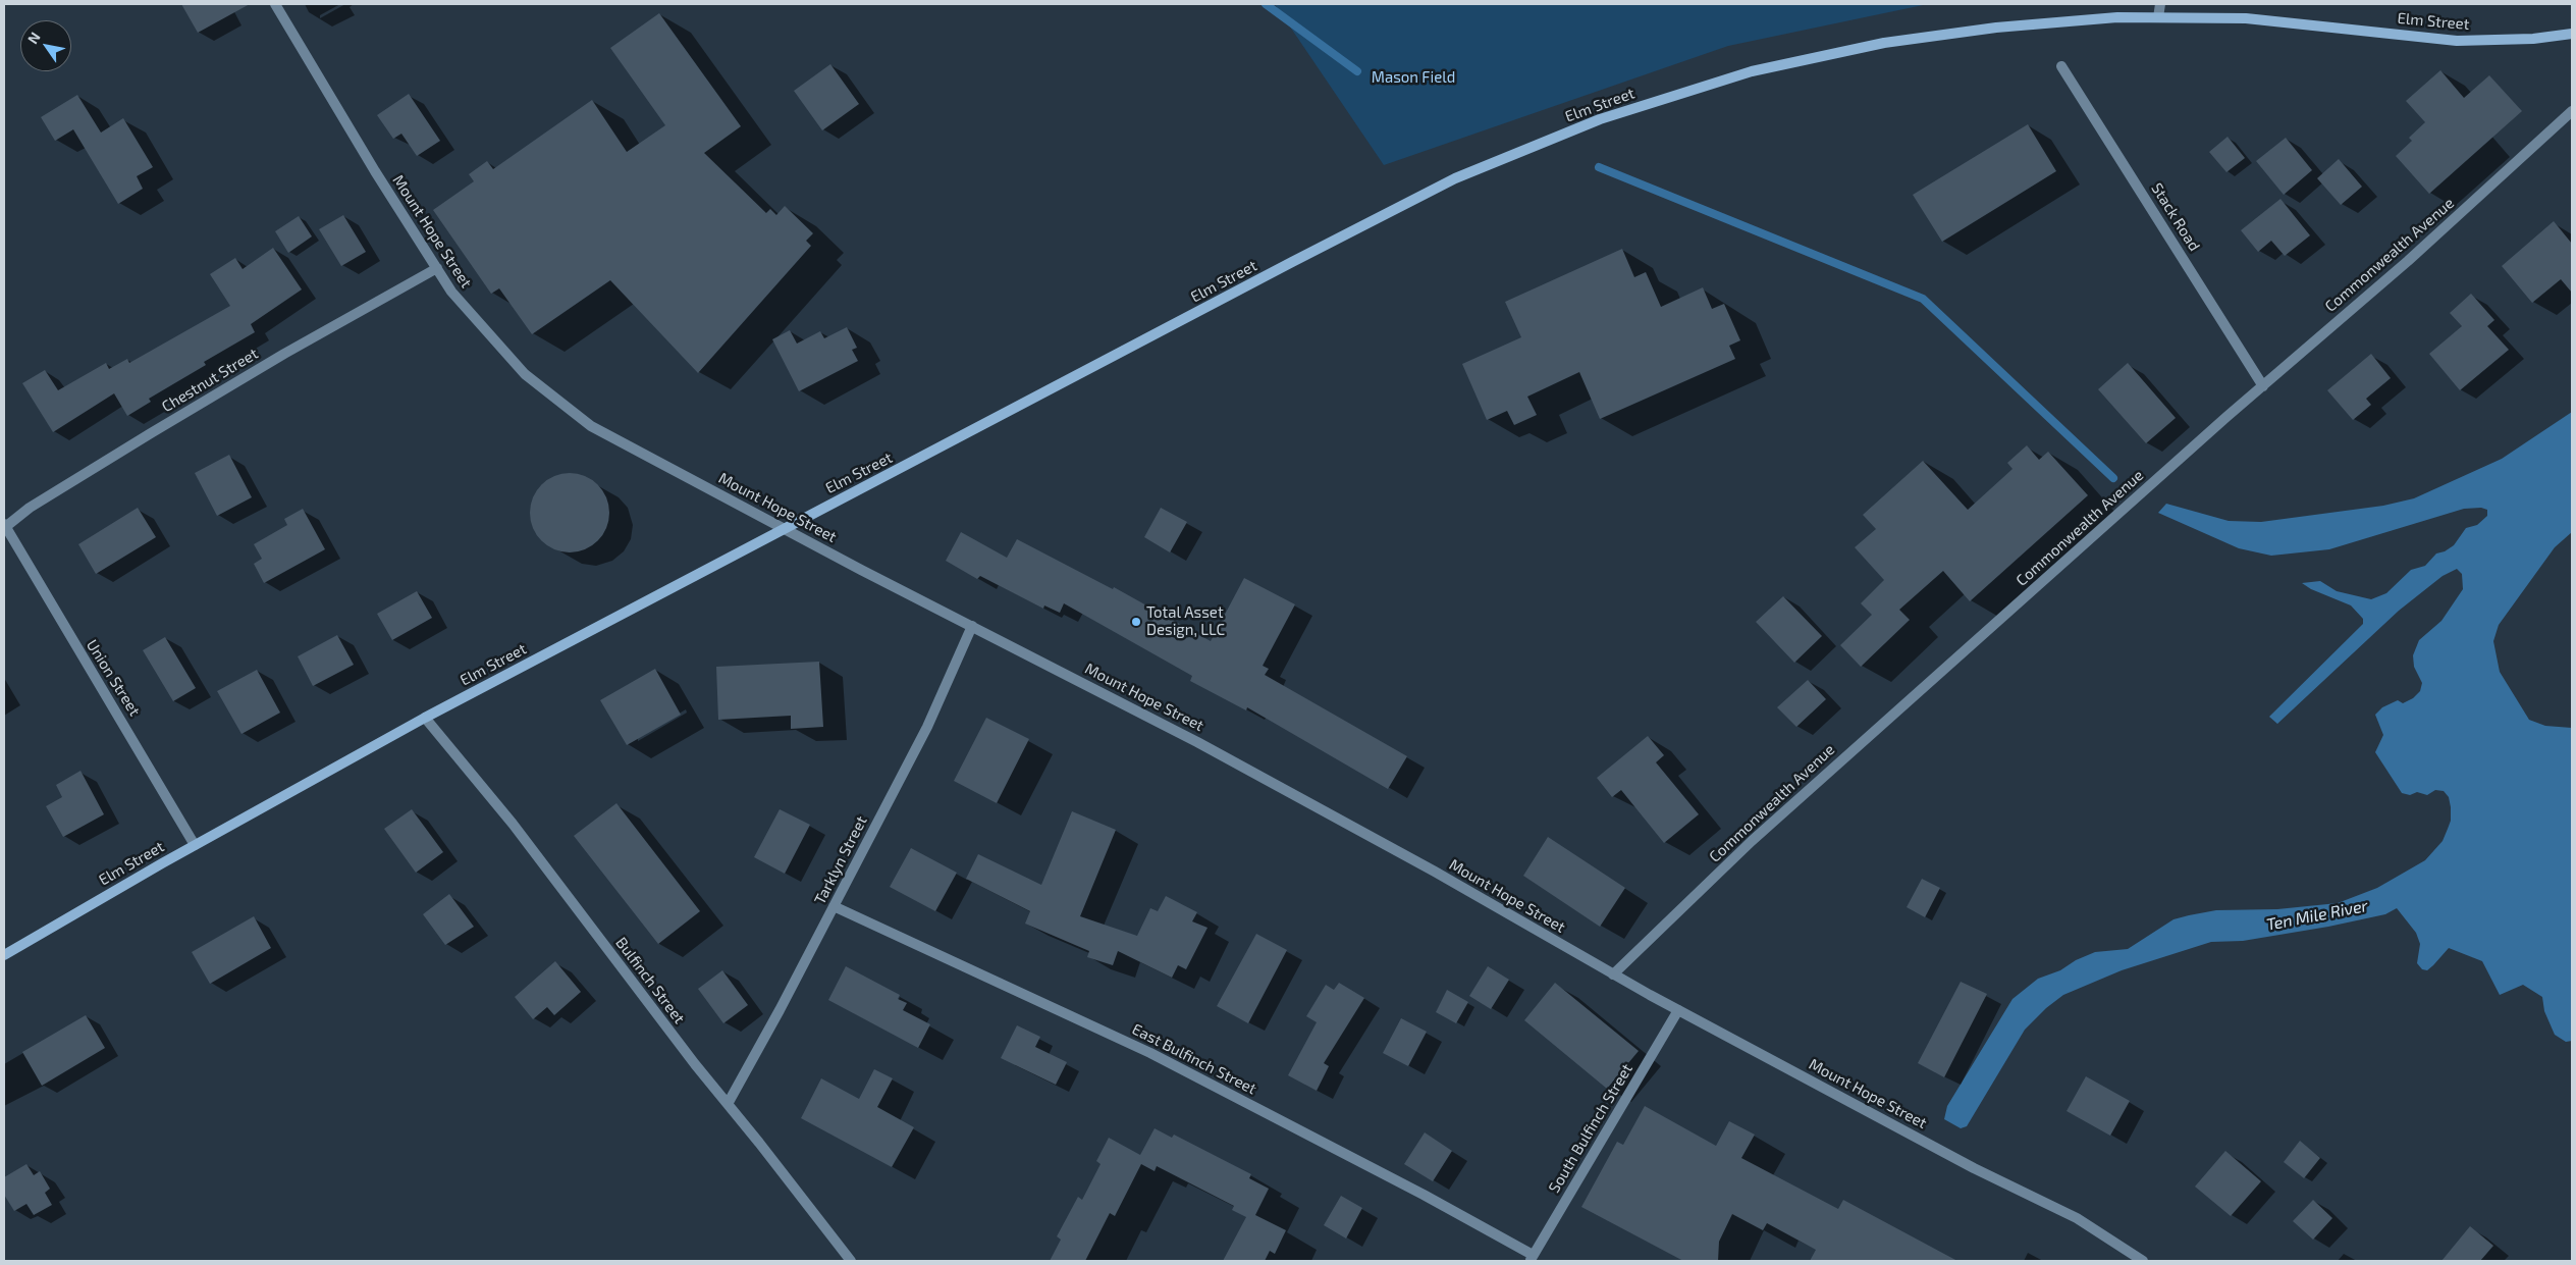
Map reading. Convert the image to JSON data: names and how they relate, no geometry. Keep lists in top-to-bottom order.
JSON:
{
  "streets": {
    "main road": ["Elm Street"],
    "street": [
      "Stack Road",
      "Mount Hope Street",
      "Commonwealth Avenue",
      "Chestnut Street",
      "Union Street",
      "Tarklyn Street",
      "Bulfinch Street",
      "East Bulfinch Street",
      "South Bulfinch Street"
    ]
  },
  "crossings": [
    ["Elm Street", "Mount Hope Street"],
    ["Elm Street", "Union Street"],
    ["Elm Street", "Bulfinch Street"],
    ["Stack Road", "Commonwealth Avenue"],
    ["Mount Hope Street", "Commonwealth Avenue"],
    ["Mount Hope Street", "Chestnut Street"],
    ["Mount Hope Street", "Tarklyn Street"],
    ["Mount Hope Street", "South Bulfinch Street"],
    ["Chestnut Street", "Union Street"],
    ["Tarklyn Street", "Bulfinch Street"],
    ["Tarklyn Street", "East Bulfinch Street"],
    ["East Bulfinch Street", "South Bulfinch Street"]
  ],
  "water": ["Ten Mile River"],
  "parks": ["Mason Field"],
  "places": ["Total Asset Design, LLC"],
  "north": "top left"
}
